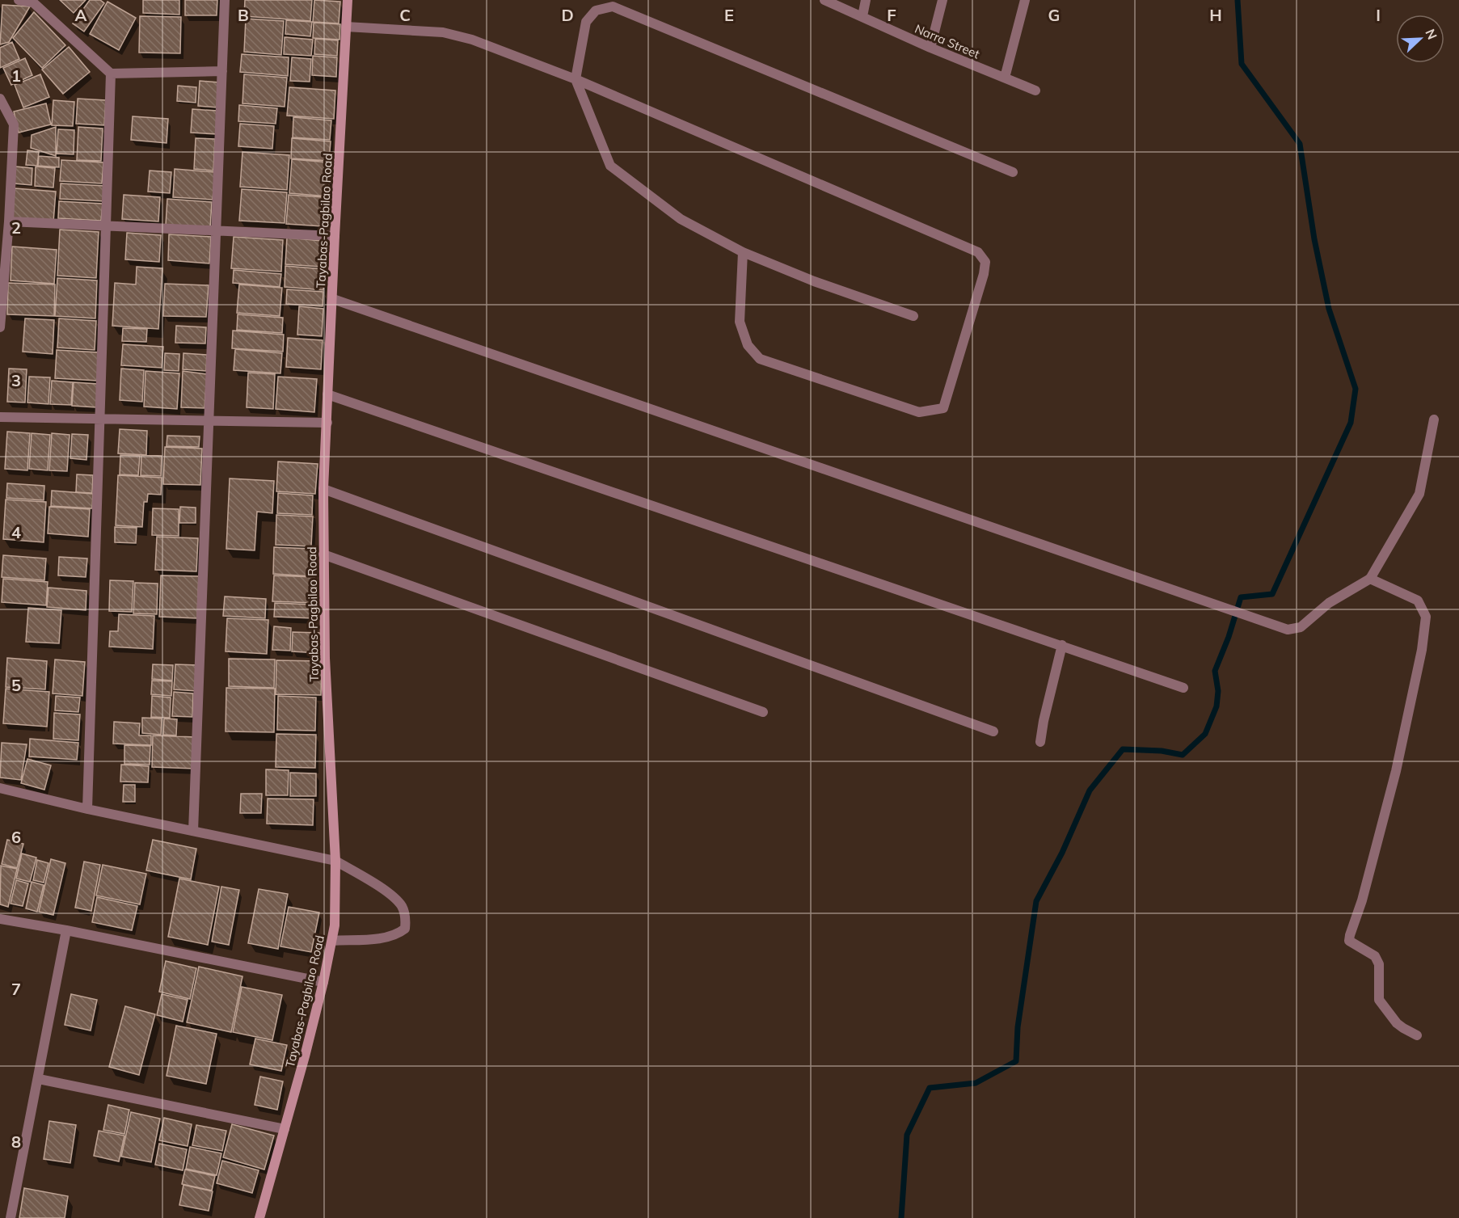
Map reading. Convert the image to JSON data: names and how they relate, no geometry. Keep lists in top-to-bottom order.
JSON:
{
  "streets": {
    "main road": ["Tayabas-Pagbilao Road"],
    "street": ["Narra Street"]
  },
  "north": "top right",
  "grid": {
    "columns": [
      "A",
      "B",
      "C",
      "D",
      "E",
      "F",
      "G",
      "H",
      "I"
    ],
    "rows": [
      "1",
      "2",
      "3",
      "4",
      "5",
      "6",
      "7",
      "8"
    ]
  }
}
